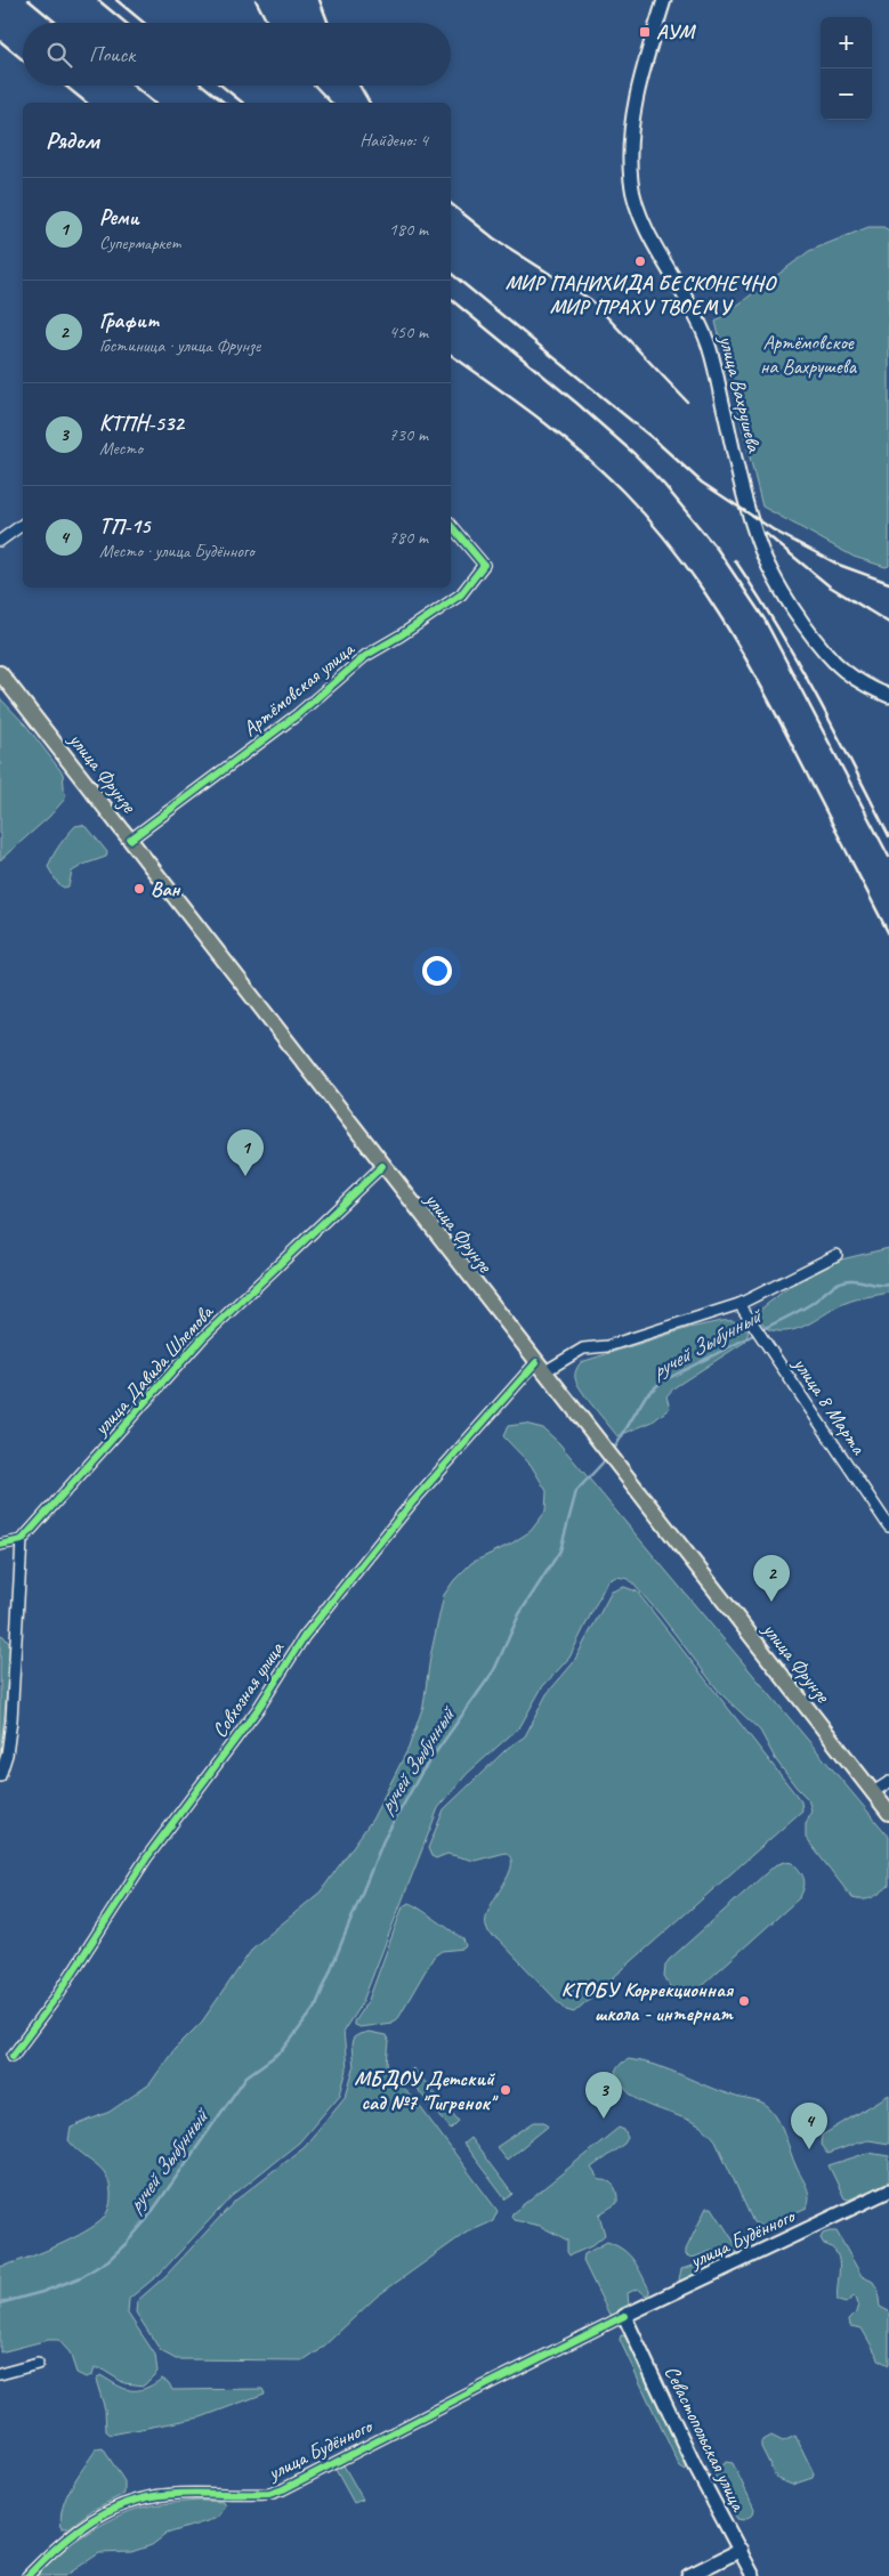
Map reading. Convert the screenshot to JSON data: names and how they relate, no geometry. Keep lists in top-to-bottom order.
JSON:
{
  "streets": {
    "main road": [
      "улица Вахрушева",
      "улица Фрунзе",
      "улица Будённого",
      "Севастопольская улица"
    ],
    "street": [
      "Артёмовская улица",
      "улица Давида Шлемова",
      "улица 8 Марта",
      "Совхозная улица"
    ]
  },
  "crossings": [
    ["Артёмовская улица", "улица Фрунзе"],
    ["улица Фрунзе", "улица Давида Шлемова"],
    ["улица Фрунзе", "Совхозная улица"],
    ["улица Будённого", "Севастопольская улица"]
  ],
  "water": ["ручей Зыбунный"],
  "parks": ["Артёмовское на Вахрушева"],
  "places": {
    "transit": ["АУМ"],
    "other": [
      "МИР ПАНИХИДА БЕСКОНЕЧНО МИР ПРАХУ ТВОЕМУ",
      "Ван",
      "КГОБУ Коррекционная школа - интернат",
      "МБДОУ Детский сад №7 \"Тигренок\""
    ]
  },
  "page": {
    "map_buttons": ["+", "−"],
    "search": "Поиск",
    "heading": ["Рядом", "Найдено: 4"],
    "list": [
      {
        "mark": "1",
        "name": "Реми",
        "note": "Супермаркет",
        "value": "180 m"
      },
      {
        "mark": "2",
        "name": "Графит",
        "note": "Гостиница · улица Фрунзе",
        "value": "450 m"
      },
      {
        "mark": "3",
        "name": "КТПН-532",
        "note": "Место",
        "value": "730 m"
      },
      {
        "mark": "4",
        "name": "ТП-15",
        "note": "Место · улица Будённого",
        "value": "780 m"
      }
    ],
    "pins": [
      "1",
      "2",
      "3",
      "4"
    ]
  }
}
